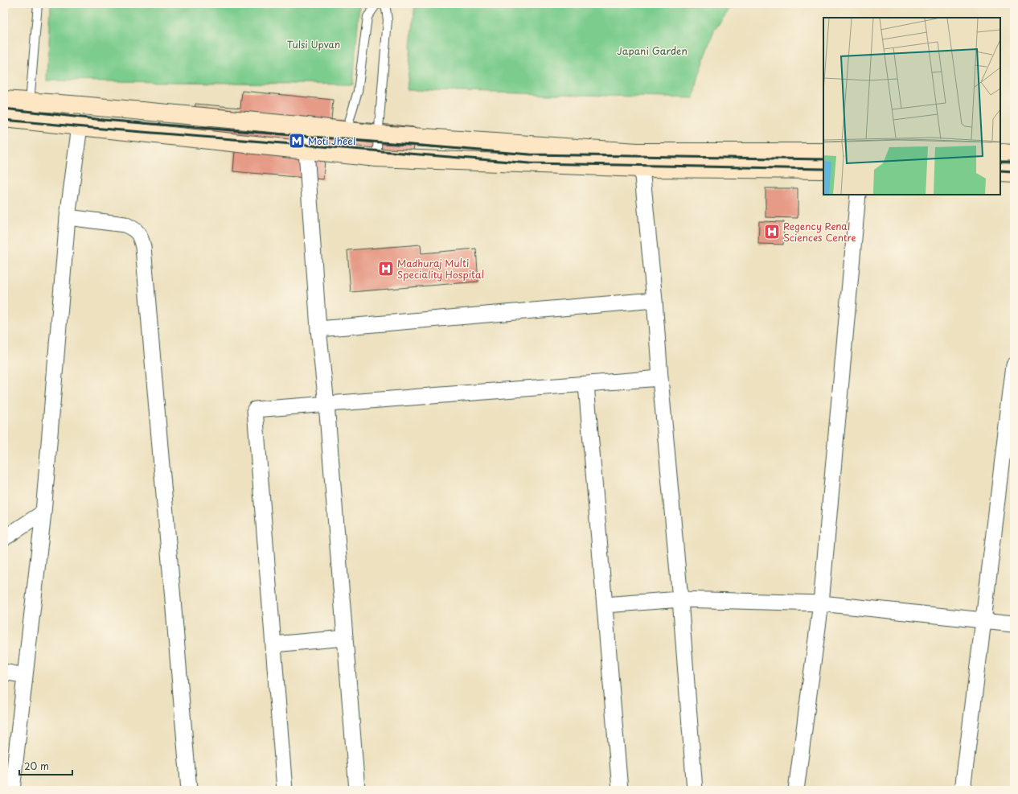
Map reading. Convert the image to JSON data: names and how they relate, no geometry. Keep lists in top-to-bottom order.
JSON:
{
  "parks": ["Tulsi Upvan", "Japani Garden"],
  "places": {
    "metro station": ["Moti Jheel"],
    "hospital": ["Regency Renal Sciences Centre", "Madhuraj Multi Speciality Hospital"]
  },
  "scale_bar": "20 m"
}
